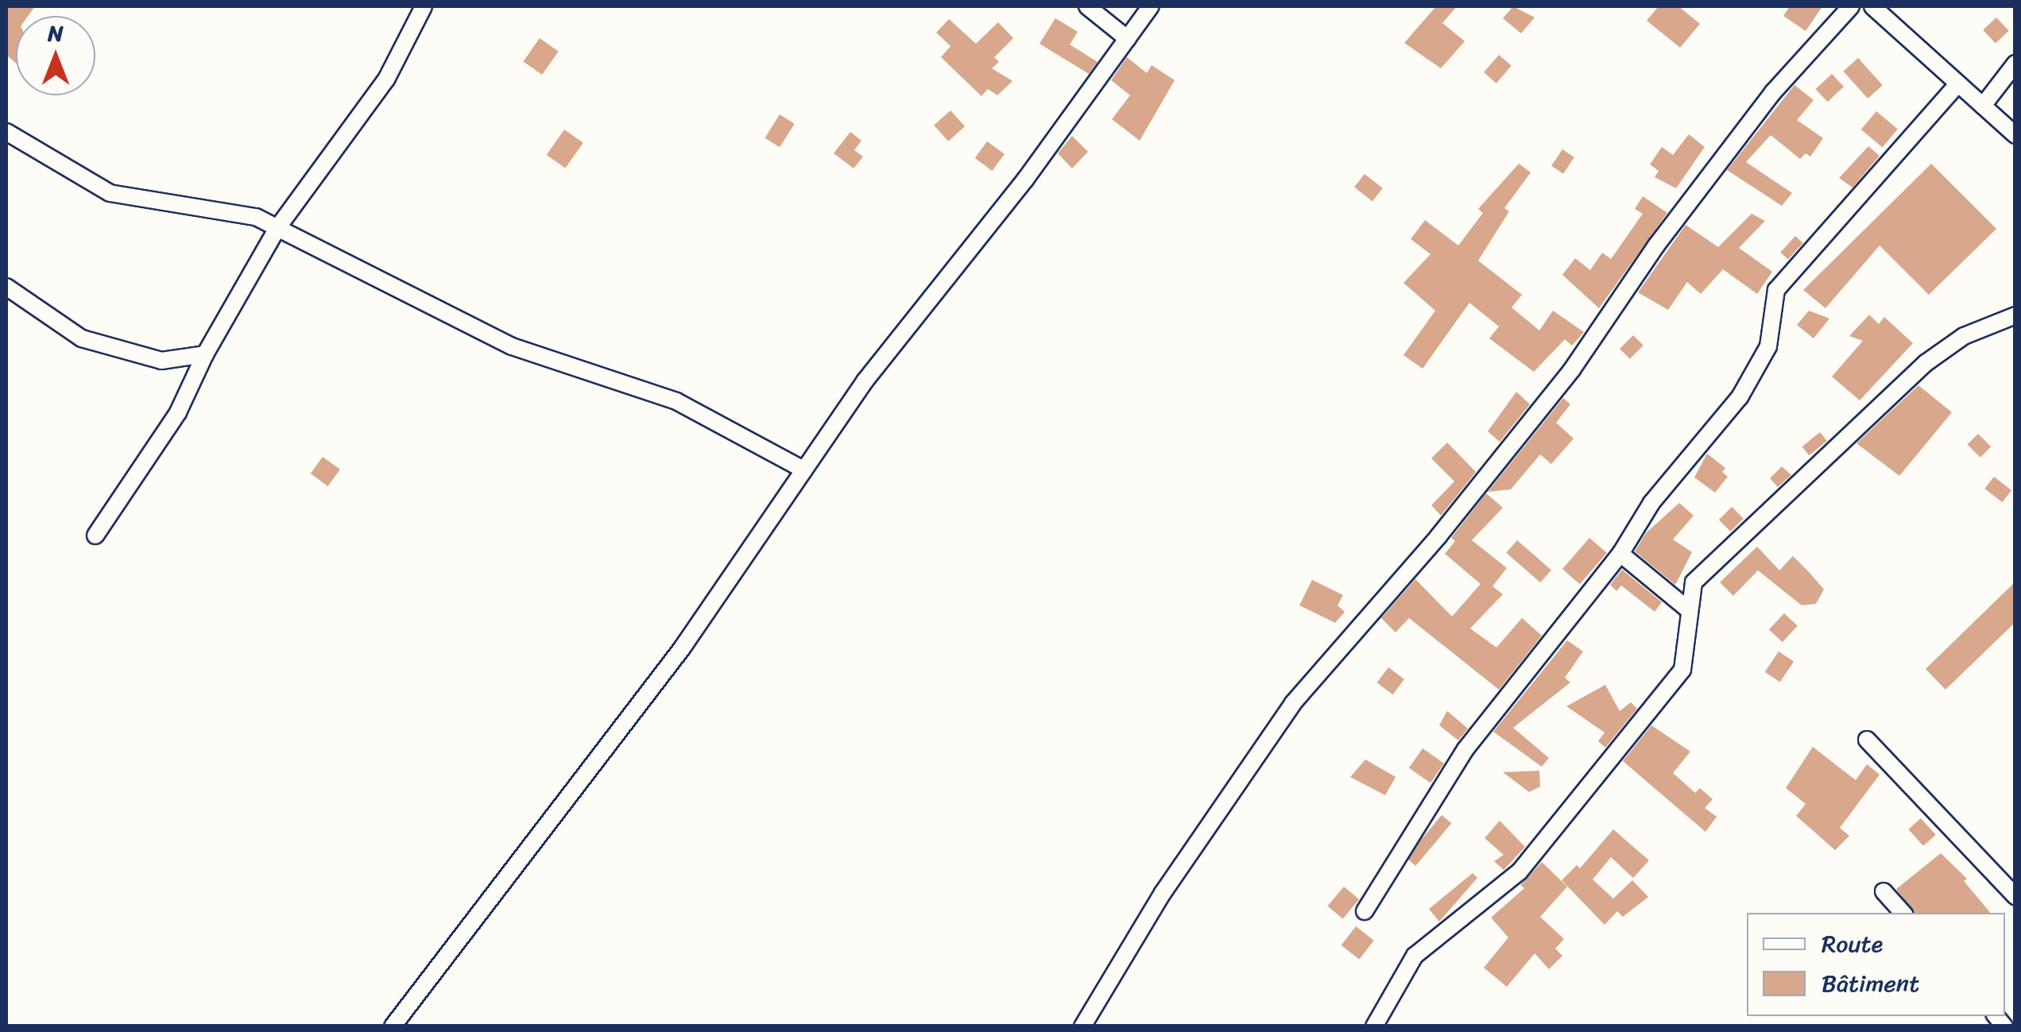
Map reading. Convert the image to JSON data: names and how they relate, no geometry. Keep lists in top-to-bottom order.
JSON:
{
  "legend": ["Route", "Bâtiment"],
  "north": "top"
}
